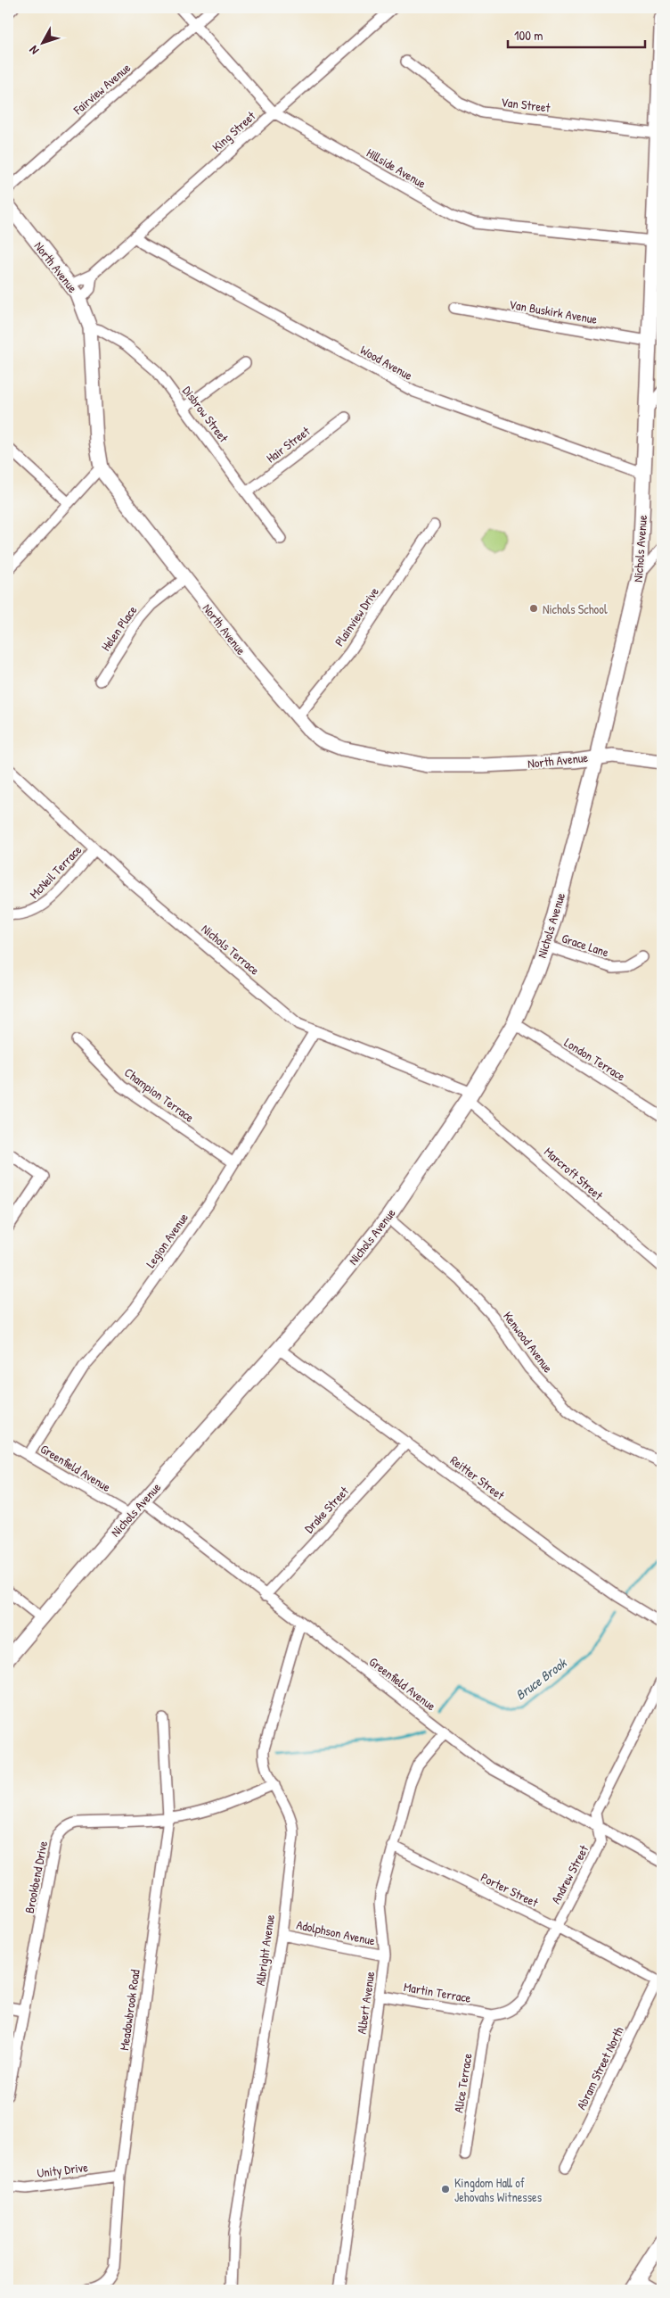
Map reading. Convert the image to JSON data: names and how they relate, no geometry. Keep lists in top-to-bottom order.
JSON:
{
  "streets": {
    "main road": ["Nichols Avenue"],
    "street": [
      "Fairview Avenue",
      "Van Street",
      "King Street",
      "Hillside Avenue",
      "North Avenue",
      "Van Buskirk Avenue",
      "Wood Avenue",
      "Disbrow Street",
      "Hair Street",
      "Plainview Drive",
      "Helen Place",
      "McNeil Terrace",
      "Grace Lane",
      "Nichols Terrace",
      "London Terrace",
      "Champion Terrace",
      "Marcroft Street",
      "Legion Avenue",
      "Kenwood Avenue",
      "Greenfield Avenue",
      "Reitter Street",
      "Drake Street",
      "Andrew Street",
      "Brookbend Drive",
      "Porter Street",
      "Adolphson Avenue",
      "Albright Avenue",
      "Martin Terrace",
      "Albert Avenue",
      "Meadowbrook Road",
      "Abram Street North",
      "Alice Terrace",
      "Unity Drive"
    ]
  },
  "crossings": [
    ["Fairview Avenue", "Hillside Avenue"],
    ["Van Street", "Nichols Avenue"],
    ["King Street", "Hillside Avenue"],
    ["King Street", "North Avenue"],
    ["King Street", "Wood Avenue"],
    ["Hillside Avenue", "Nichols Avenue"],
    ["North Avenue", "Disbrow Street"],
    ["North Avenue", "Nichols Avenue"],
    ["North Avenue", "Plainview Drive"],
    ["North Avenue", "Helen Place"],
    ["Van Buskirk Avenue", "Nichols Avenue"],
    ["Wood Avenue", "Nichols Avenue"],
    ["Disbrow Street", "Hair Street"],
    ["Nichols Avenue", "Grace Lane"],
    ["Nichols Avenue", "Nichols Terrace"],
    ["Nichols Avenue", "London Terrace"],
    ["Nichols Avenue", "Marcroft Street"],
    ["Nichols Avenue", "Kenwood Avenue"],
    ["Nichols Avenue", "Greenfield Avenue"],
    ["Nichols Avenue", "Reitter Street"],
    ["McNeil Terrace", "Nichols Terrace"],
    ["Nichols Terrace", "Marcroft Street"],
    ["Nichols Terrace", "Legion Avenue"],
    ["Champion Terrace", "Legion Avenue"],
    ["Legion Avenue", "Greenfield Avenue"],
    ["Greenfield Avenue", "Drake Street"],
    ["Greenfield Avenue", "Andrew Street"],
    ["Greenfield Avenue", "Albright Avenue"],
    ["Greenfield Avenue", "Albert Avenue"],
    ["Reitter Street", "Drake Street"],
    ["Andrew Street", "Porter Street"],
    ["Andrew Street", "Martin Terrace"],
    ["Andrew Street", "Alice Terrace"],
    ["Brookbend Drive", "Albright Avenue"],
    ["Brookbend Drive", "Meadowbrook Road"],
    ["Porter Street", "Albert Avenue"],
    ["Porter Street", "Abram Street North"],
    ["Adolphson Avenue", "Albright Avenue"],
    ["Adolphson Avenue", "Albert Avenue"],
    ["Martin Terrace", "Albert Avenue"],
    ["Martin Terrace", "Alice Terrace"],
    ["Meadowbrook Road", "Unity Drive"]
  ],
  "water": ["Bruce Brook"],
  "places": ["Nichols School", "Kingdom Hall of Jehovahs Witnesses"],
  "scale_bar": "100 m",
  "north": "bottom left"
}
